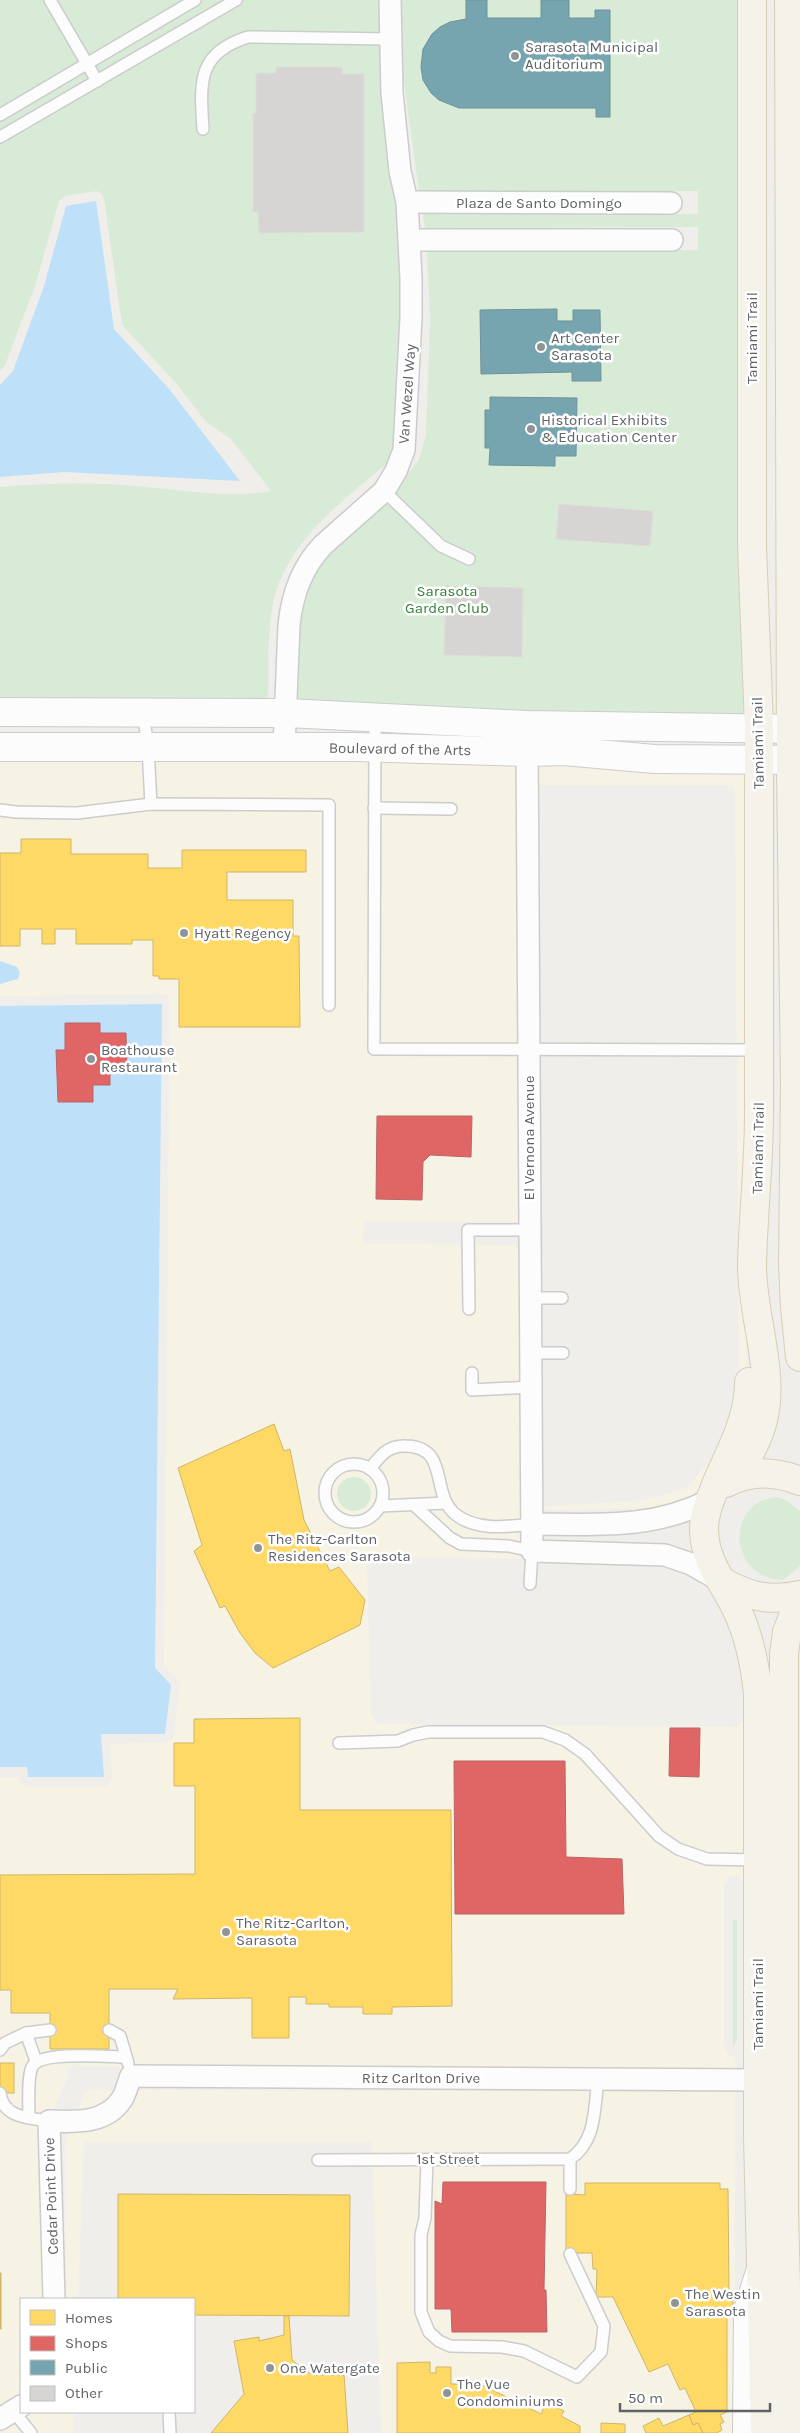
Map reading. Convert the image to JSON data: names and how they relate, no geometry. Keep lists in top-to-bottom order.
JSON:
{
  "streets": {
    "main road": ["Tamiami Trail"],
    "street": [
      "Plaza de Santo Domingo",
      "Van Wezel Way",
      "Boulevard of the Arts",
      "El Vernona Avenue",
      "Ritz Carlton Drive",
      "Cedar Point Drive"
    ],
    "lane": ["1st Street"]
  },
  "crossings": [
    ["Plaza de Santo Domingo", "Van Wezel Way"],
    ["Tamiami Trail", "Boulevard of the Arts"],
    ["Tamiami Trail", "Ritz Carlton Drive"],
    ["Van Wezel Way", "Boulevard of the Arts"],
    ["Boulevard of the Arts", "El Vernona Avenue"],
    ["Ritz Carlton Drive", "Cedar Point Drive"]
  ],
  "parks": ["Sarasota Garden Club"],
  "places": [
    "Sarasota Municipal Auditorium",
    "Art Center Sarasota",
    "Historical Exhibits & Education Center",
    "Hyatt Regency",
    "Boathouse Restaurant",
    "The Ritz-Carlton Residences Sarasota",
    "The Ritz-Carlton, Sarasota",
    "The Westin Sarasota",
    "One Watergate",
    "The Vue Condominiums"
  ],
  "legend": [
    "Homes",
    "Shops",
    "Public",
    "Other"
  ],
  "scale_bar": "50 m"
}
